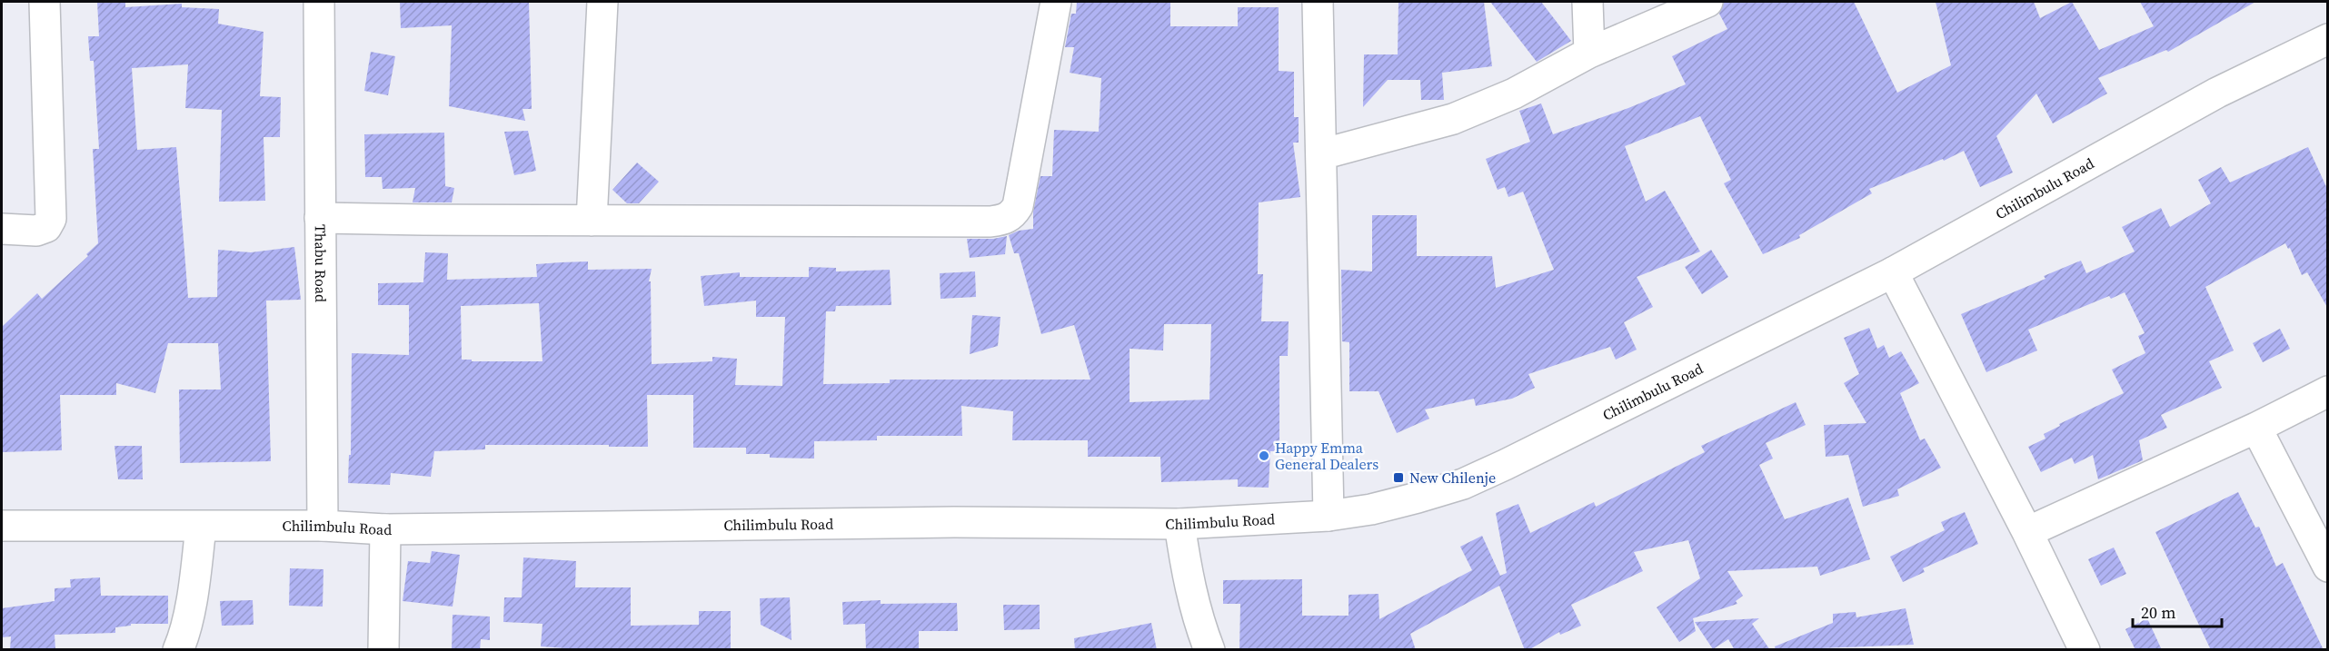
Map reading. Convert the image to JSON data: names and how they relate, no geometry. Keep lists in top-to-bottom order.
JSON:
{
  "streets": {
    "street": ["Chilimbulu Road", "Thabu Road"]
  },
  "crossings": [
    ["Chilimbulu Road", "Thabu Road"]
  ],
  "places": {
    "other": ["Happy Emma General Dealers"],
    "transit": ["New Chilenje"]
  },
  "scale_bar": "20 m"
}
